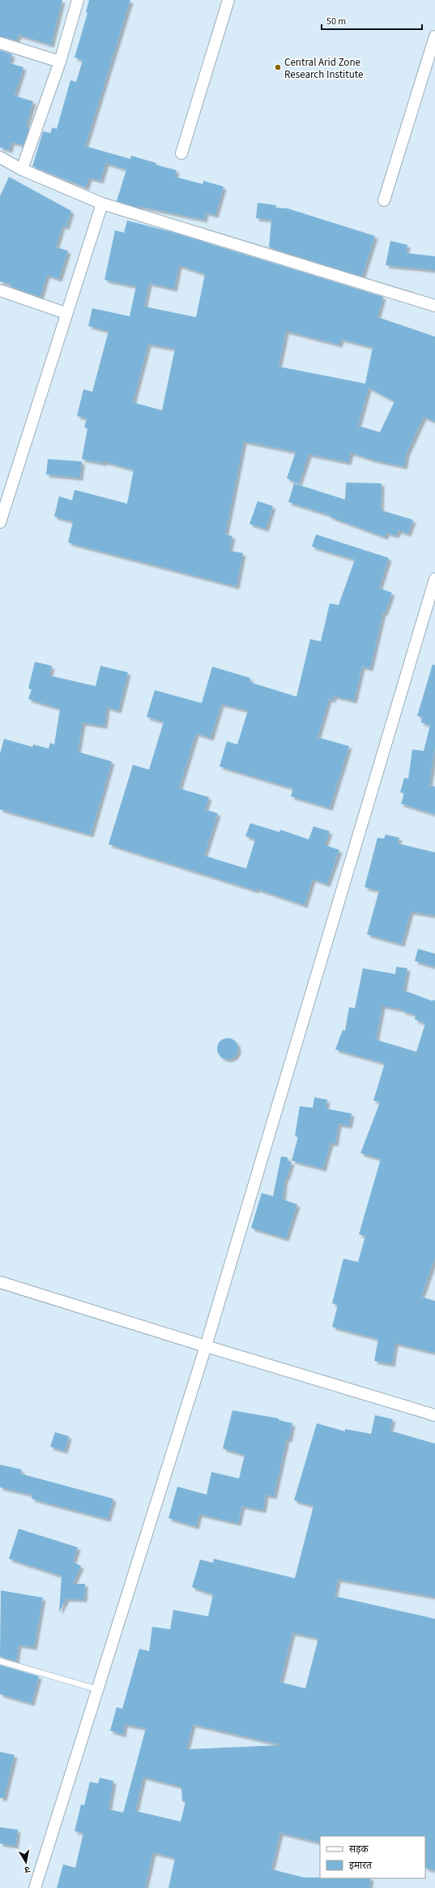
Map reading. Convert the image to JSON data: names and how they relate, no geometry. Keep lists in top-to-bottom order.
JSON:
{
  "places": ["Central Arid Zone Research Institute"],
  "legend": ["सड़क", "इमारत"],
  "scale_bar": "50 m",
  "north": "bottom"
}
